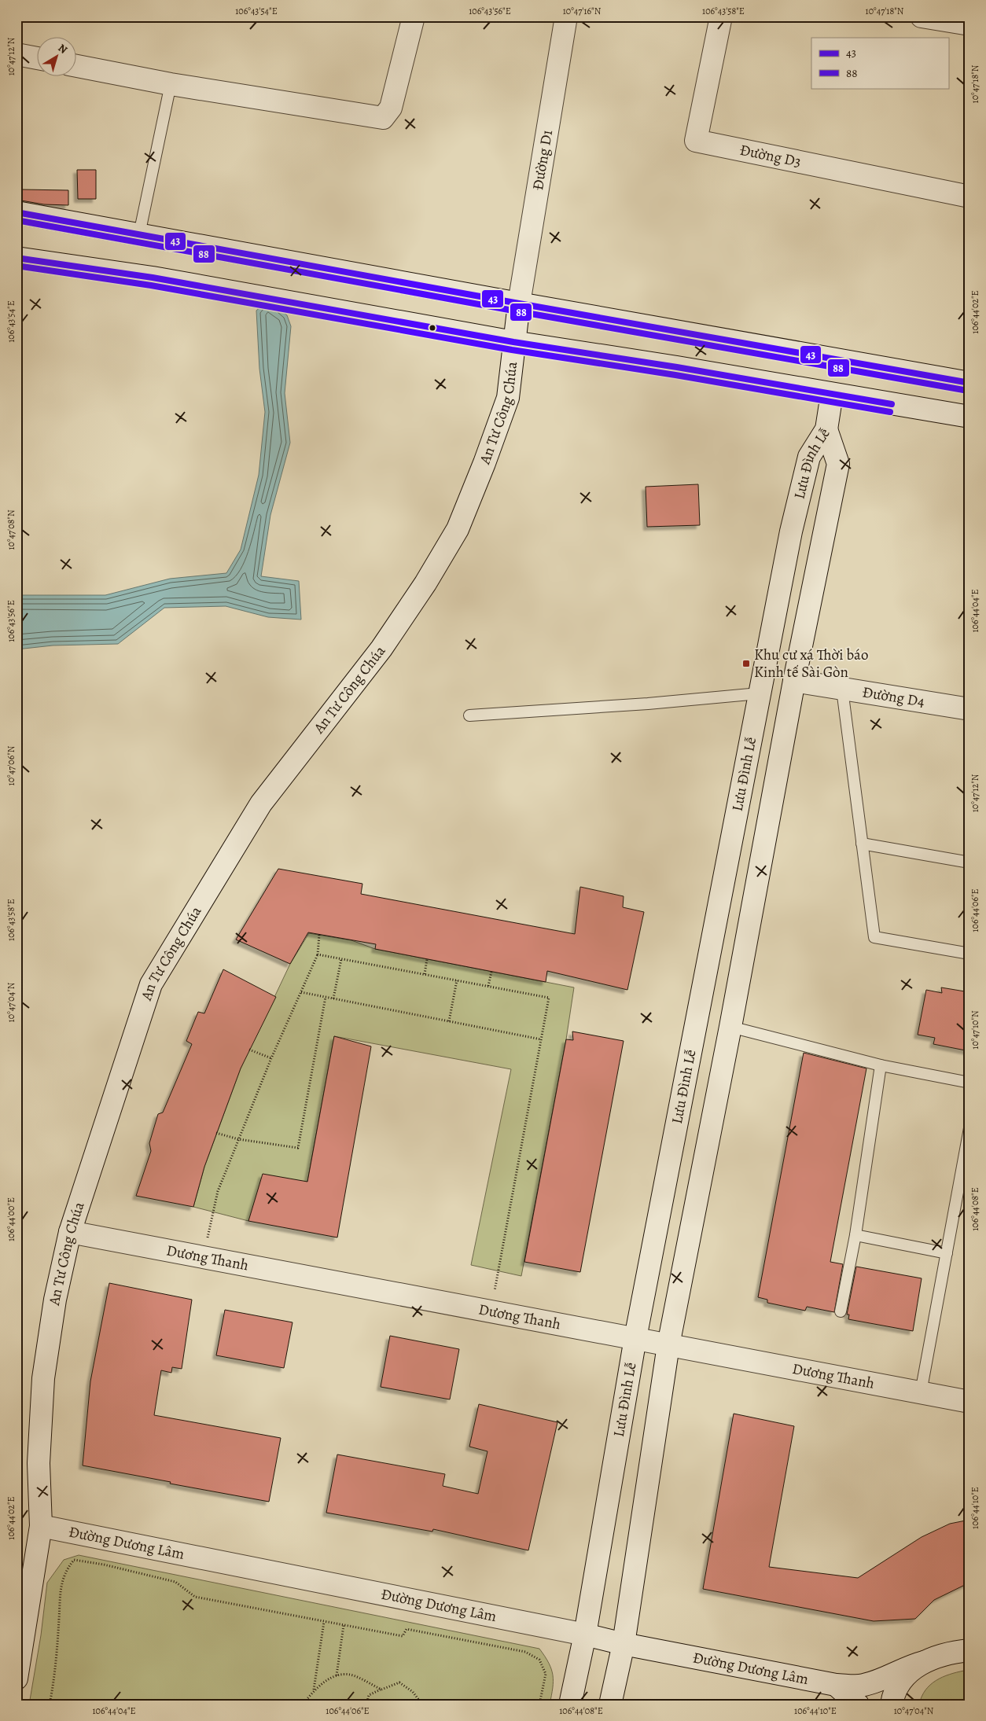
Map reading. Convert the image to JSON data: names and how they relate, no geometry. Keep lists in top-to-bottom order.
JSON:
{
  "streets": {
    "street": [
      "Đường D3",
      "Đường D1",
      "An Tư Công Chúa",
      "Lưu Đình Lễ",
      "Đường D4",
      "Dương Thanh",
      "Đường Dương Lâm"
    ]
  },
  "crossings": [
    ["Đường D1", "An Tư Công Chúa"],
    ["An Tư Công Chúa", "Dương Thanh"],
    ["An Tư Công Chúa", "Đường Dương Lâm"],
    ["Lưu Đình Lễ", "Đường D4"],
    ["Lưu Đình Lễ", "Dương Thanh"],
    ["Lưu Đình Lễ", "Đường Dương Lâm"]
  ],
  "places": {
    "transit": ["Khu cư xá Thời báo Kinh tế Sài Gòn"]
  },
  "lines": ["transit line 43", "transit line 88"],
  "legend": ["43", "88"],
  "north": "top right",
  "coordinates": [
    "106°43'54\"E",
    "106°43'56\"E",
    "10°47'16\"N",
    "106°43'58\"E",
    "10°47'18\"N",
    "10°47'12\"N",
    "106°44'02\"E",
    "10°47'08\"N",
    "106°44'04\"E",
    "10°47'06\"N",
    "106°44'06\"E",
    "10°47'04\"N",
    "10°47'10\"N",
    "106°44'08\"E",
    "106°44'00\"E",
    "106°44'10\"E"
  ]
}
